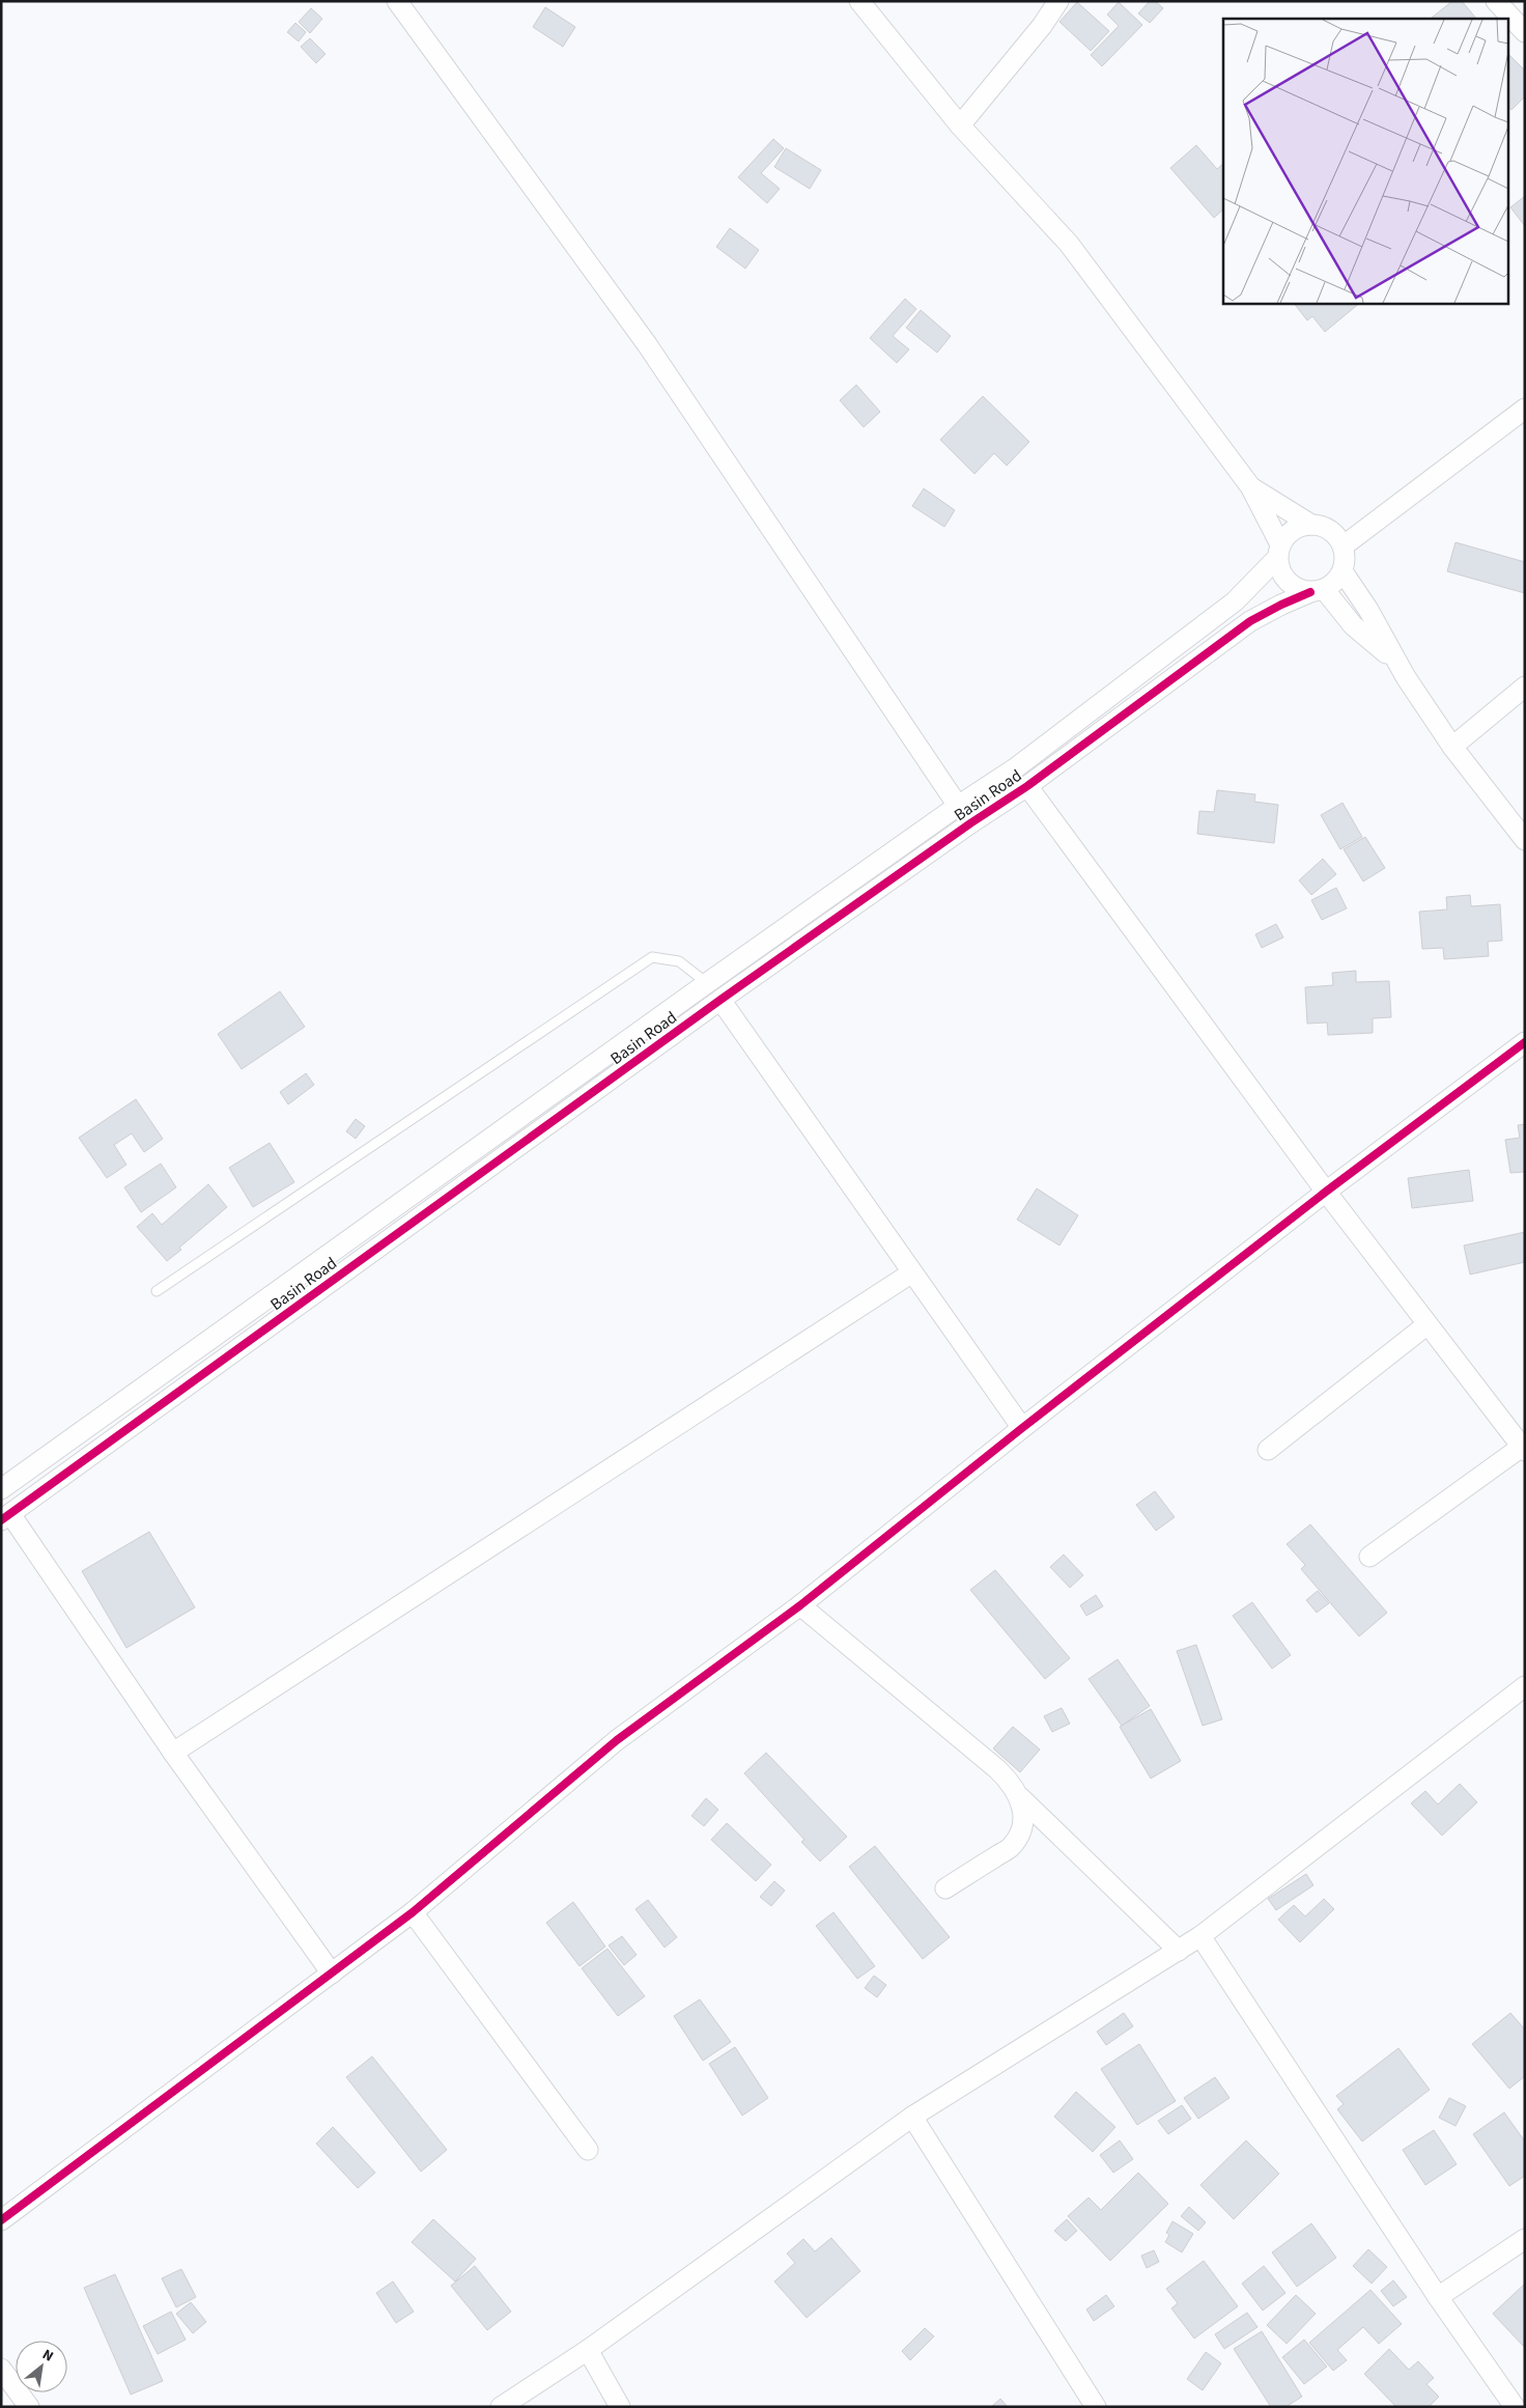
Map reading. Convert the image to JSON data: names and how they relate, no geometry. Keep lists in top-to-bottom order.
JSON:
{
  "streets": {
    "street": ["Basin Road"]
  },
  "north": "top right"
}
